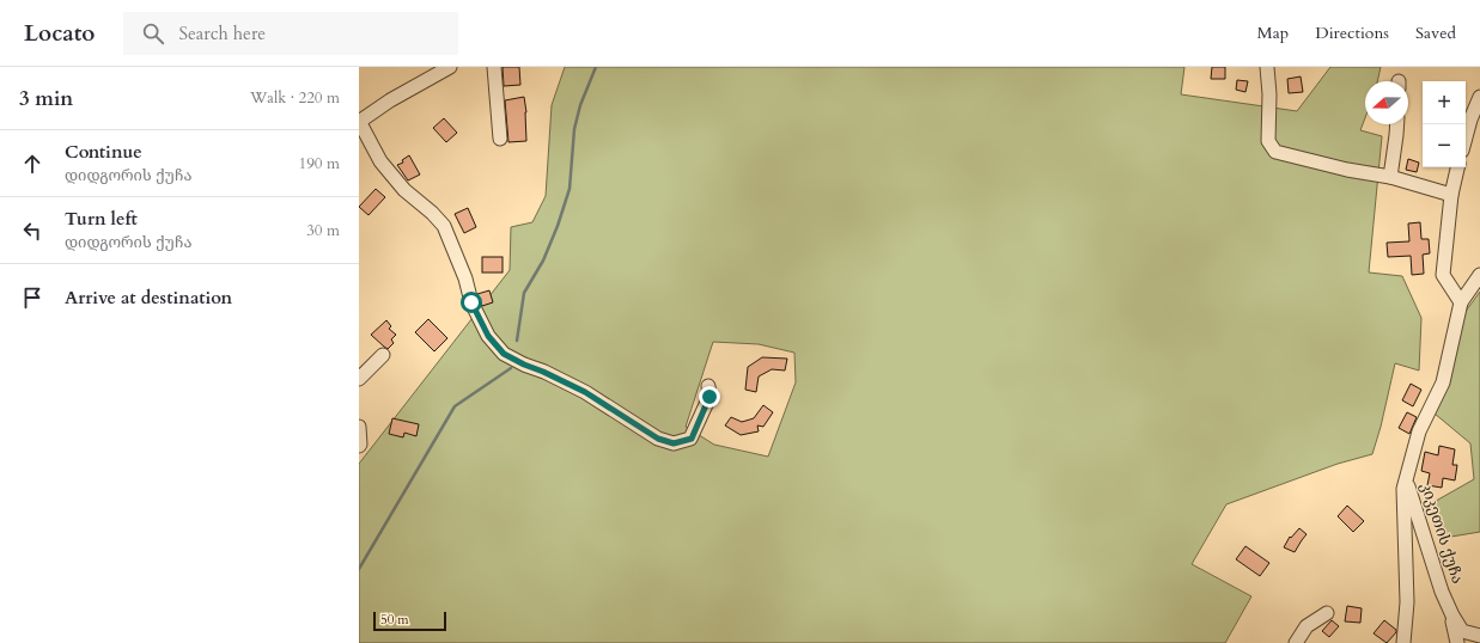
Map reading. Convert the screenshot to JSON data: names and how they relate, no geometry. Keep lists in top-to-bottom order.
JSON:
{
  "streets": {
    "street": ["კიკეთის ქუჩა"]
  },
  "scale_bar": "50 m",
  "north": "left",
  "page": {
    "header": "Locato",
    "search": "Search here",
    "nav": ["Map", "Directions", "Saved"],
    "heading": ["3 min", "Walk · 220 m"],
    "map_buttons": ["+", "−"],
    "list": [
      ["Continue", "დიდგორის ქუჩა", "190 m"],
      ["Turn left", "დიდგორის ქუჩა", "30 m"],
      "Arrive at destination"
    ],
    "scale": "50 m"
  }
}
